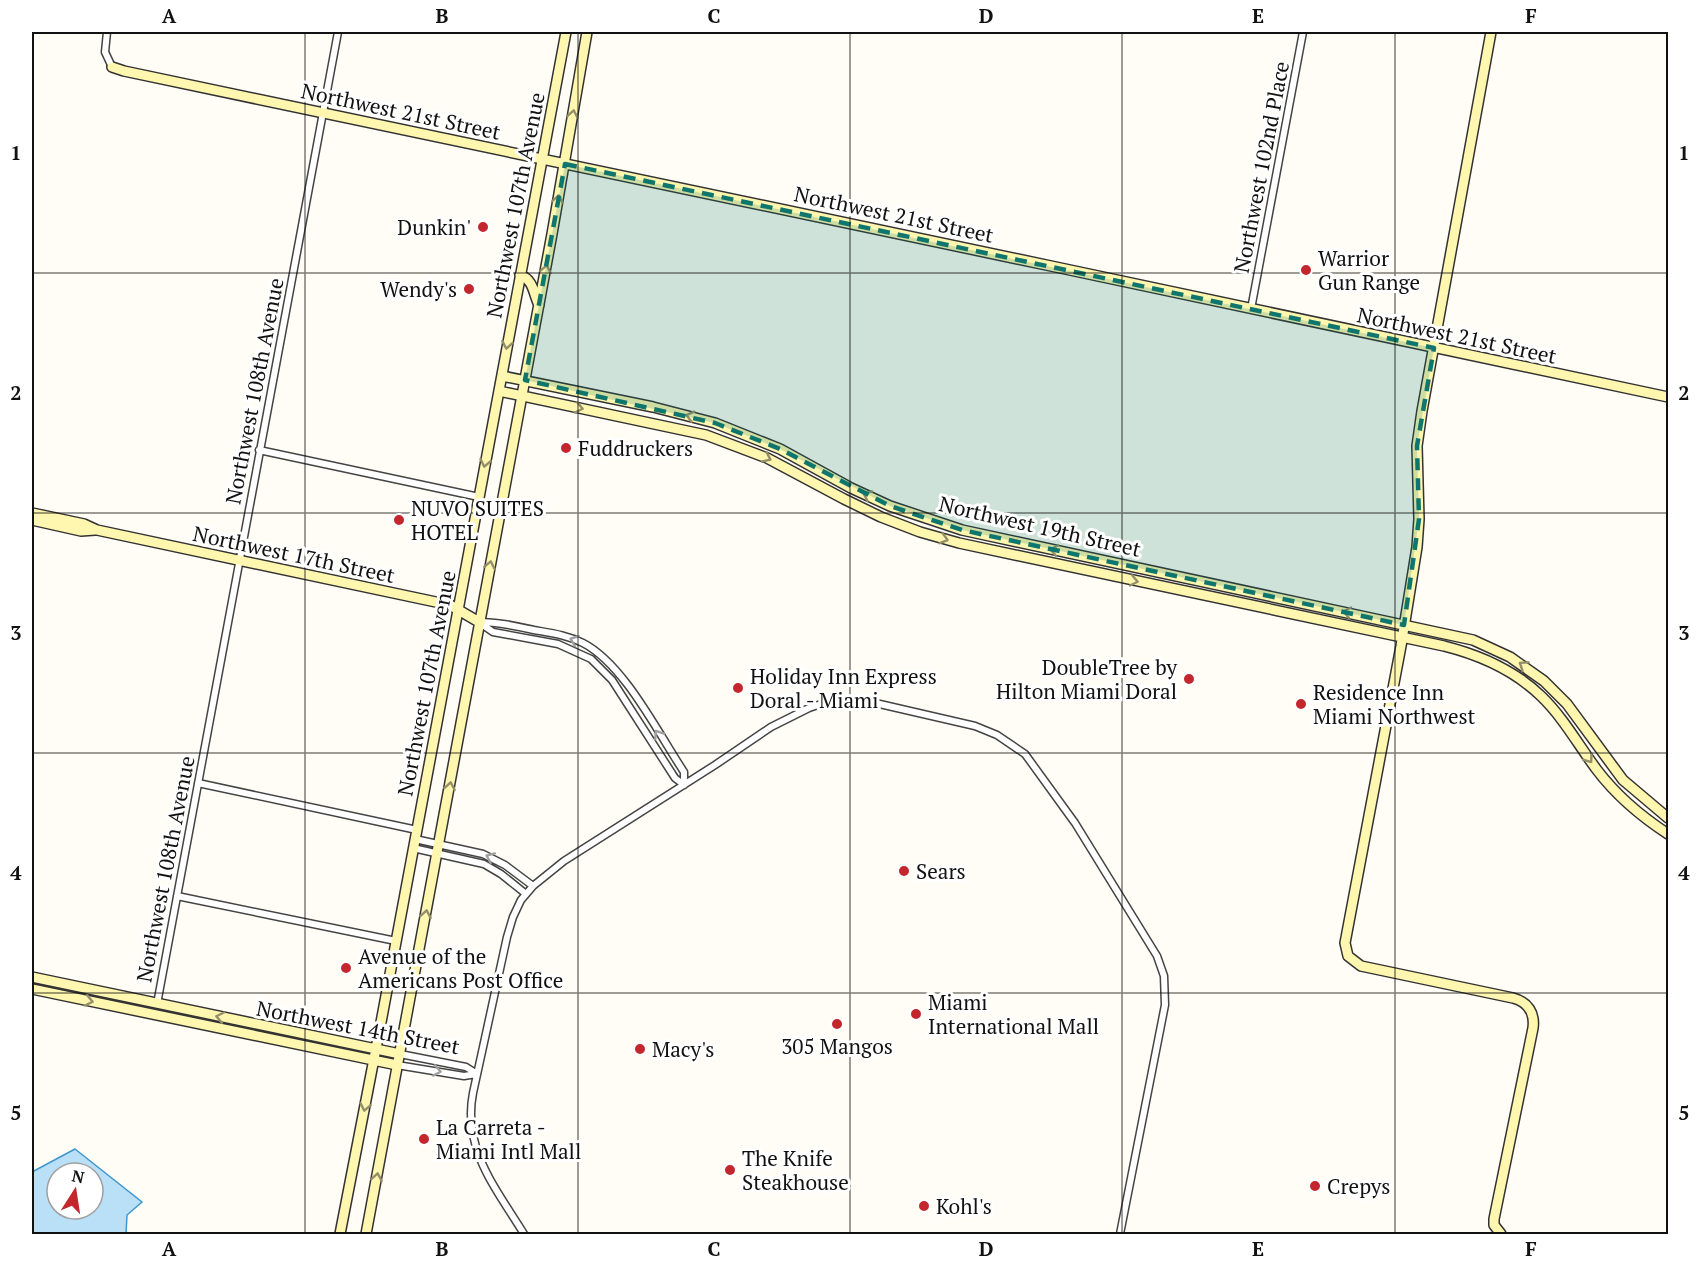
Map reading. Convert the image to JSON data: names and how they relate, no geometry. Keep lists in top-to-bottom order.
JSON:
{
  "streets": {
    "street": [
      "Northwest 21st Street",
      "Northwest 102nd Place",
      "Northwest 107th Avenue",
      "Northwest 108th Avenue",
      "Northwest 19th Street",
      "Northwest 17th Street",
      "Northwest 14th Street"
    ]
  },
  "crossings": [
    ["Northwest 21st Street", "Northwest 102nd Place"],
    ["Northwest 21st Street", "Northwest 107th Avenue"],
    ["Northwest 21st Street", "Northwest 108th Avenue"],
    ["Northwest 107th Avenue", "Northwest 19th Street"],
    ["Northwest 107th Avenue", "Northwest 17th Street"],
    ["Northwest 107th Avenue", "Northwest 14th Street"],
    ["Northwest 108th Avenue", "Northwest 17th Street"],
    ["Northwest 108th Avenue", "Northwest 14th Street"]
  ],
  "places": [
    "Dunkin'",
    "Warrior Gun Range",
    "Wendy's",
    "Fuddruckers",
    "NUVO SUITES HOTEL",
    "DoubleTree by Hilton Miami Doral",
    "Holiday Inn Express Doral - Miami",
    "Residence Inn Miami Northwest",
    "Sears",
    "Avenue of the Americans Post Office",
    "Miami International Mall",
    "305 Mangos",
    "Macy's",
    "La Carreta - Miami Intl Mall",
    "The Knife Steakhouse",
    "Crepys",
    "Kohl's"
  ],
  "north": "top",
  "grid": {
    "columns": [
      "A",
      "B",
      "C",
      "D",
      "E",
      "F"
    ],
    "rows": [
      "1",
      "2",
      "3",
      "4",
      "5"
    ]
  }
}
